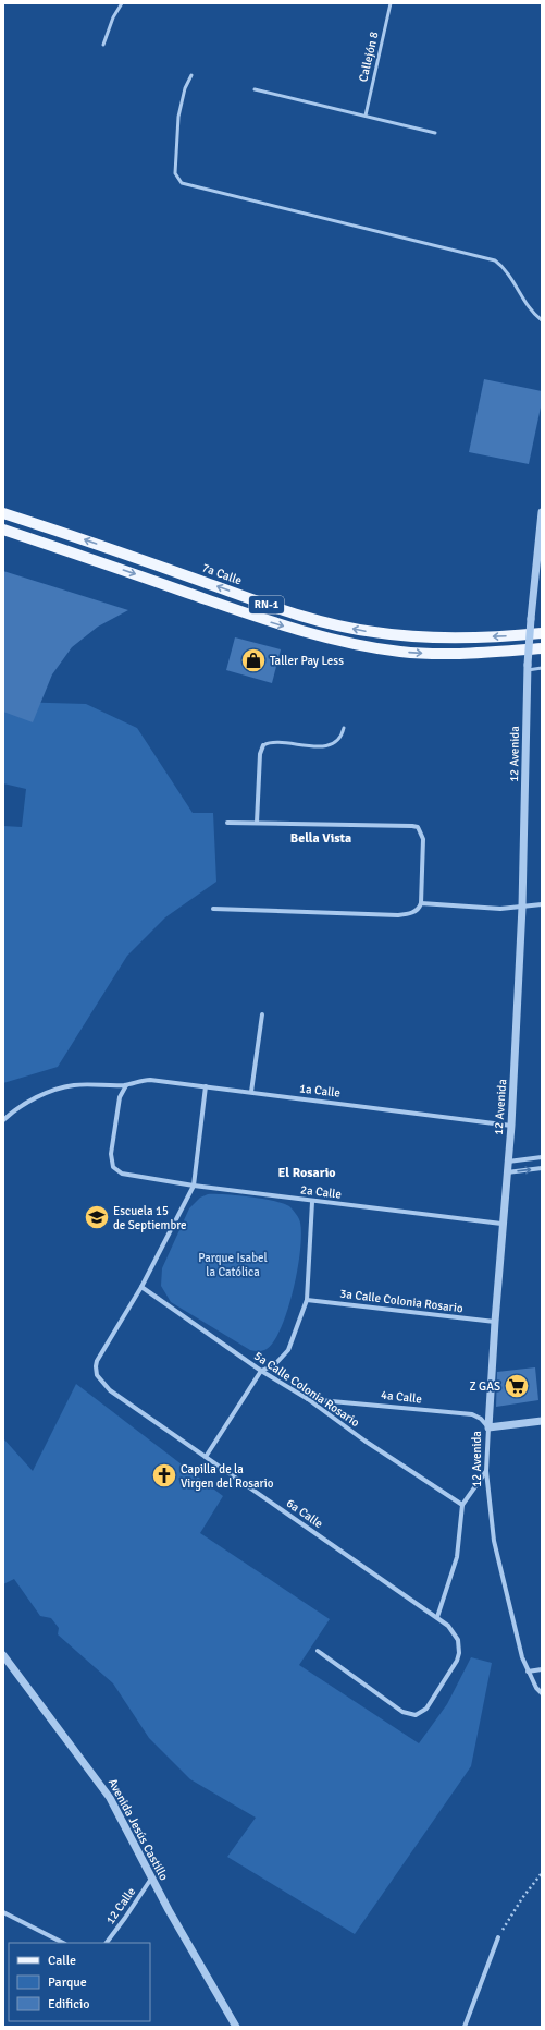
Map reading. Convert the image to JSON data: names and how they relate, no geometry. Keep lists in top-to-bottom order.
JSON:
{
  "streets": {
    "main road": ["7a Calle", "RN-1"],
    "street": [
      "12 Avenida",
      "1a Calle",
      "2a Calle",
      "3a Calle Colonia Rosario",
      "5a Calle Colonia Rosario",
      "4a Calle",
      "6a Calle",
      "Avenida Jesús Castillo",
      "12 Calle"
    ],
    "lane": ["Callejón 8"]
  },
  "crossings": [
    ["12 Avenida", "1a Calle"],
    ["12 Avenida", "2a Calle"],
    ["12 Avenida", "3a Calle Colonia Rosario"],
    ["12 Avenida", "4a Calle"],
    ["1a Calle", "2a Calle"],
    ["5a Calle Colonia Rosario", "4a Calle"],
    ["5a Calle Colonia Rosario", "6a Calle"],
    ["Avenida Jesús Castillo", "12 Calle"]
  ],
  "districts": ["Bella Vista", "El Rosario"],
  "parks": ["Parque Isabel la Católica"],
  "places": {
    "shop": ["Taller Pay Less"],
    "school or university": ["Escuela 15 de Septiembre"],
    "supermarket": ["Z GAS"],
    "church": ["Capilla de la Virgen del Rosario"]
  },
  "legend": ["Calle", "Parque", "Edificio"]
}
